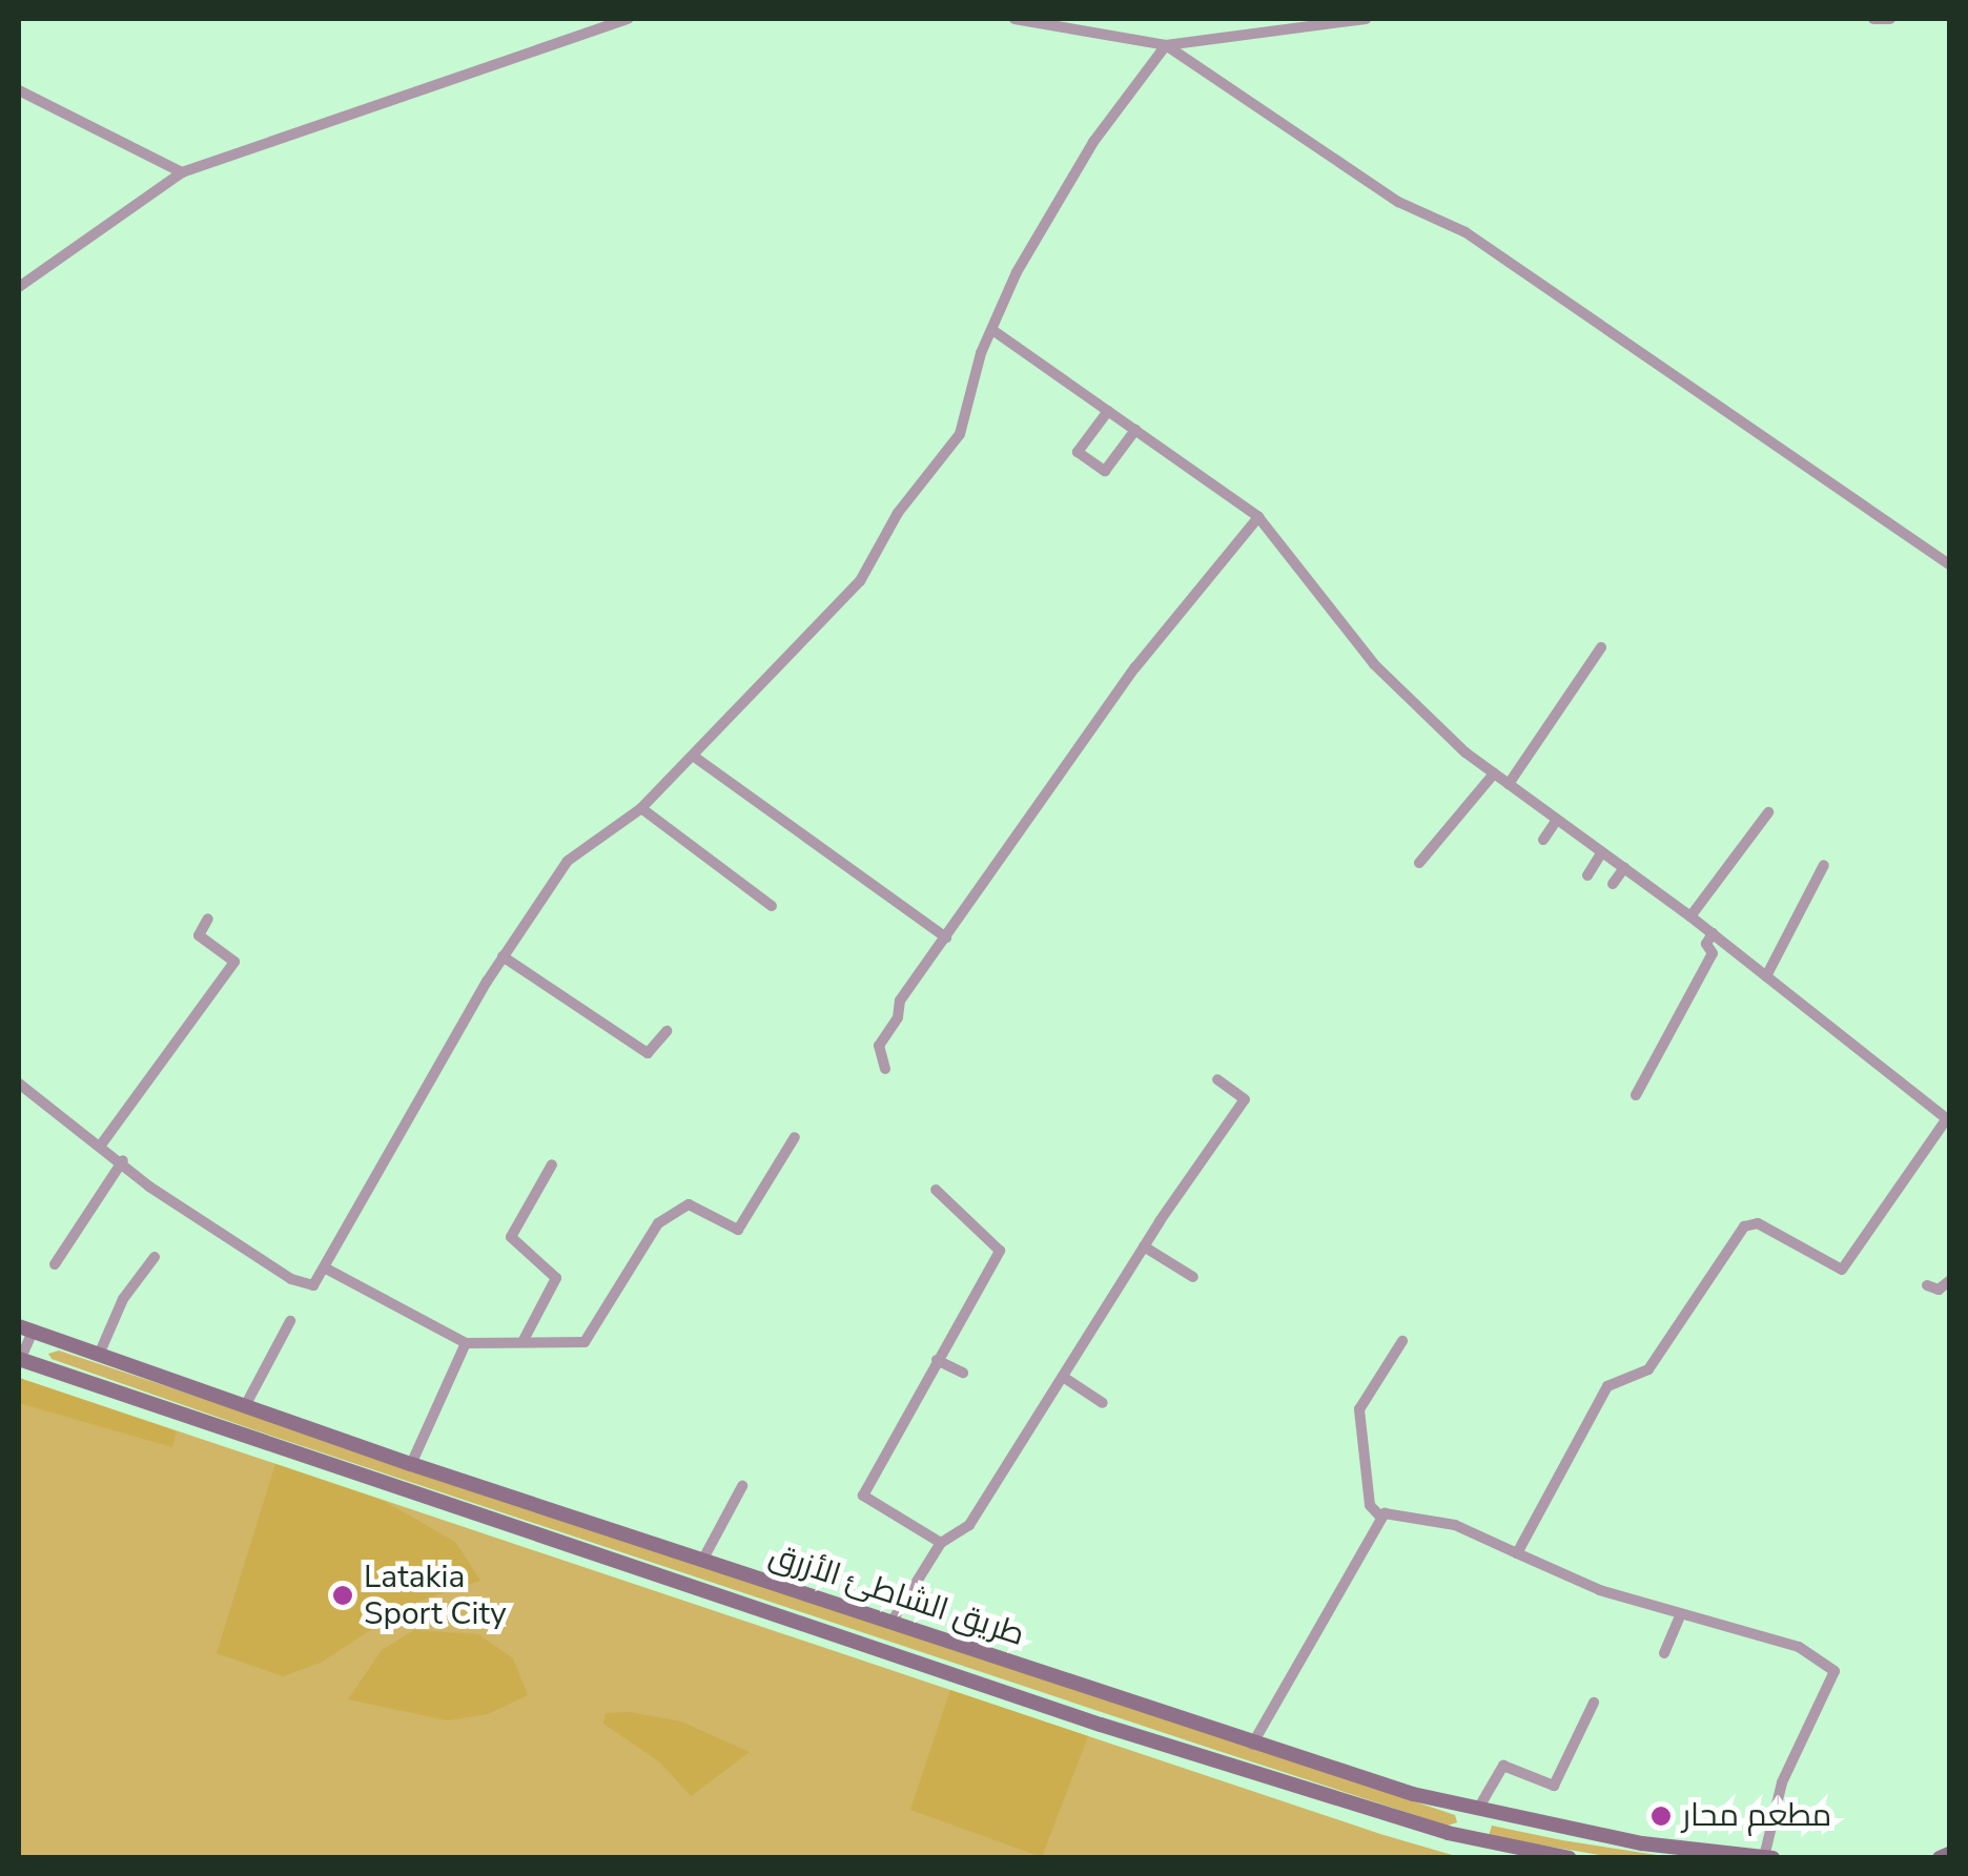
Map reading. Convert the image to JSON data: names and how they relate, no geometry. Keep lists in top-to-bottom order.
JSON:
{
  "streets": {
    "main road": ["طريق الشاطئ الأزرق"]
  },
  "places": ["Latakia Sport City", "مطعم محار"]
}
